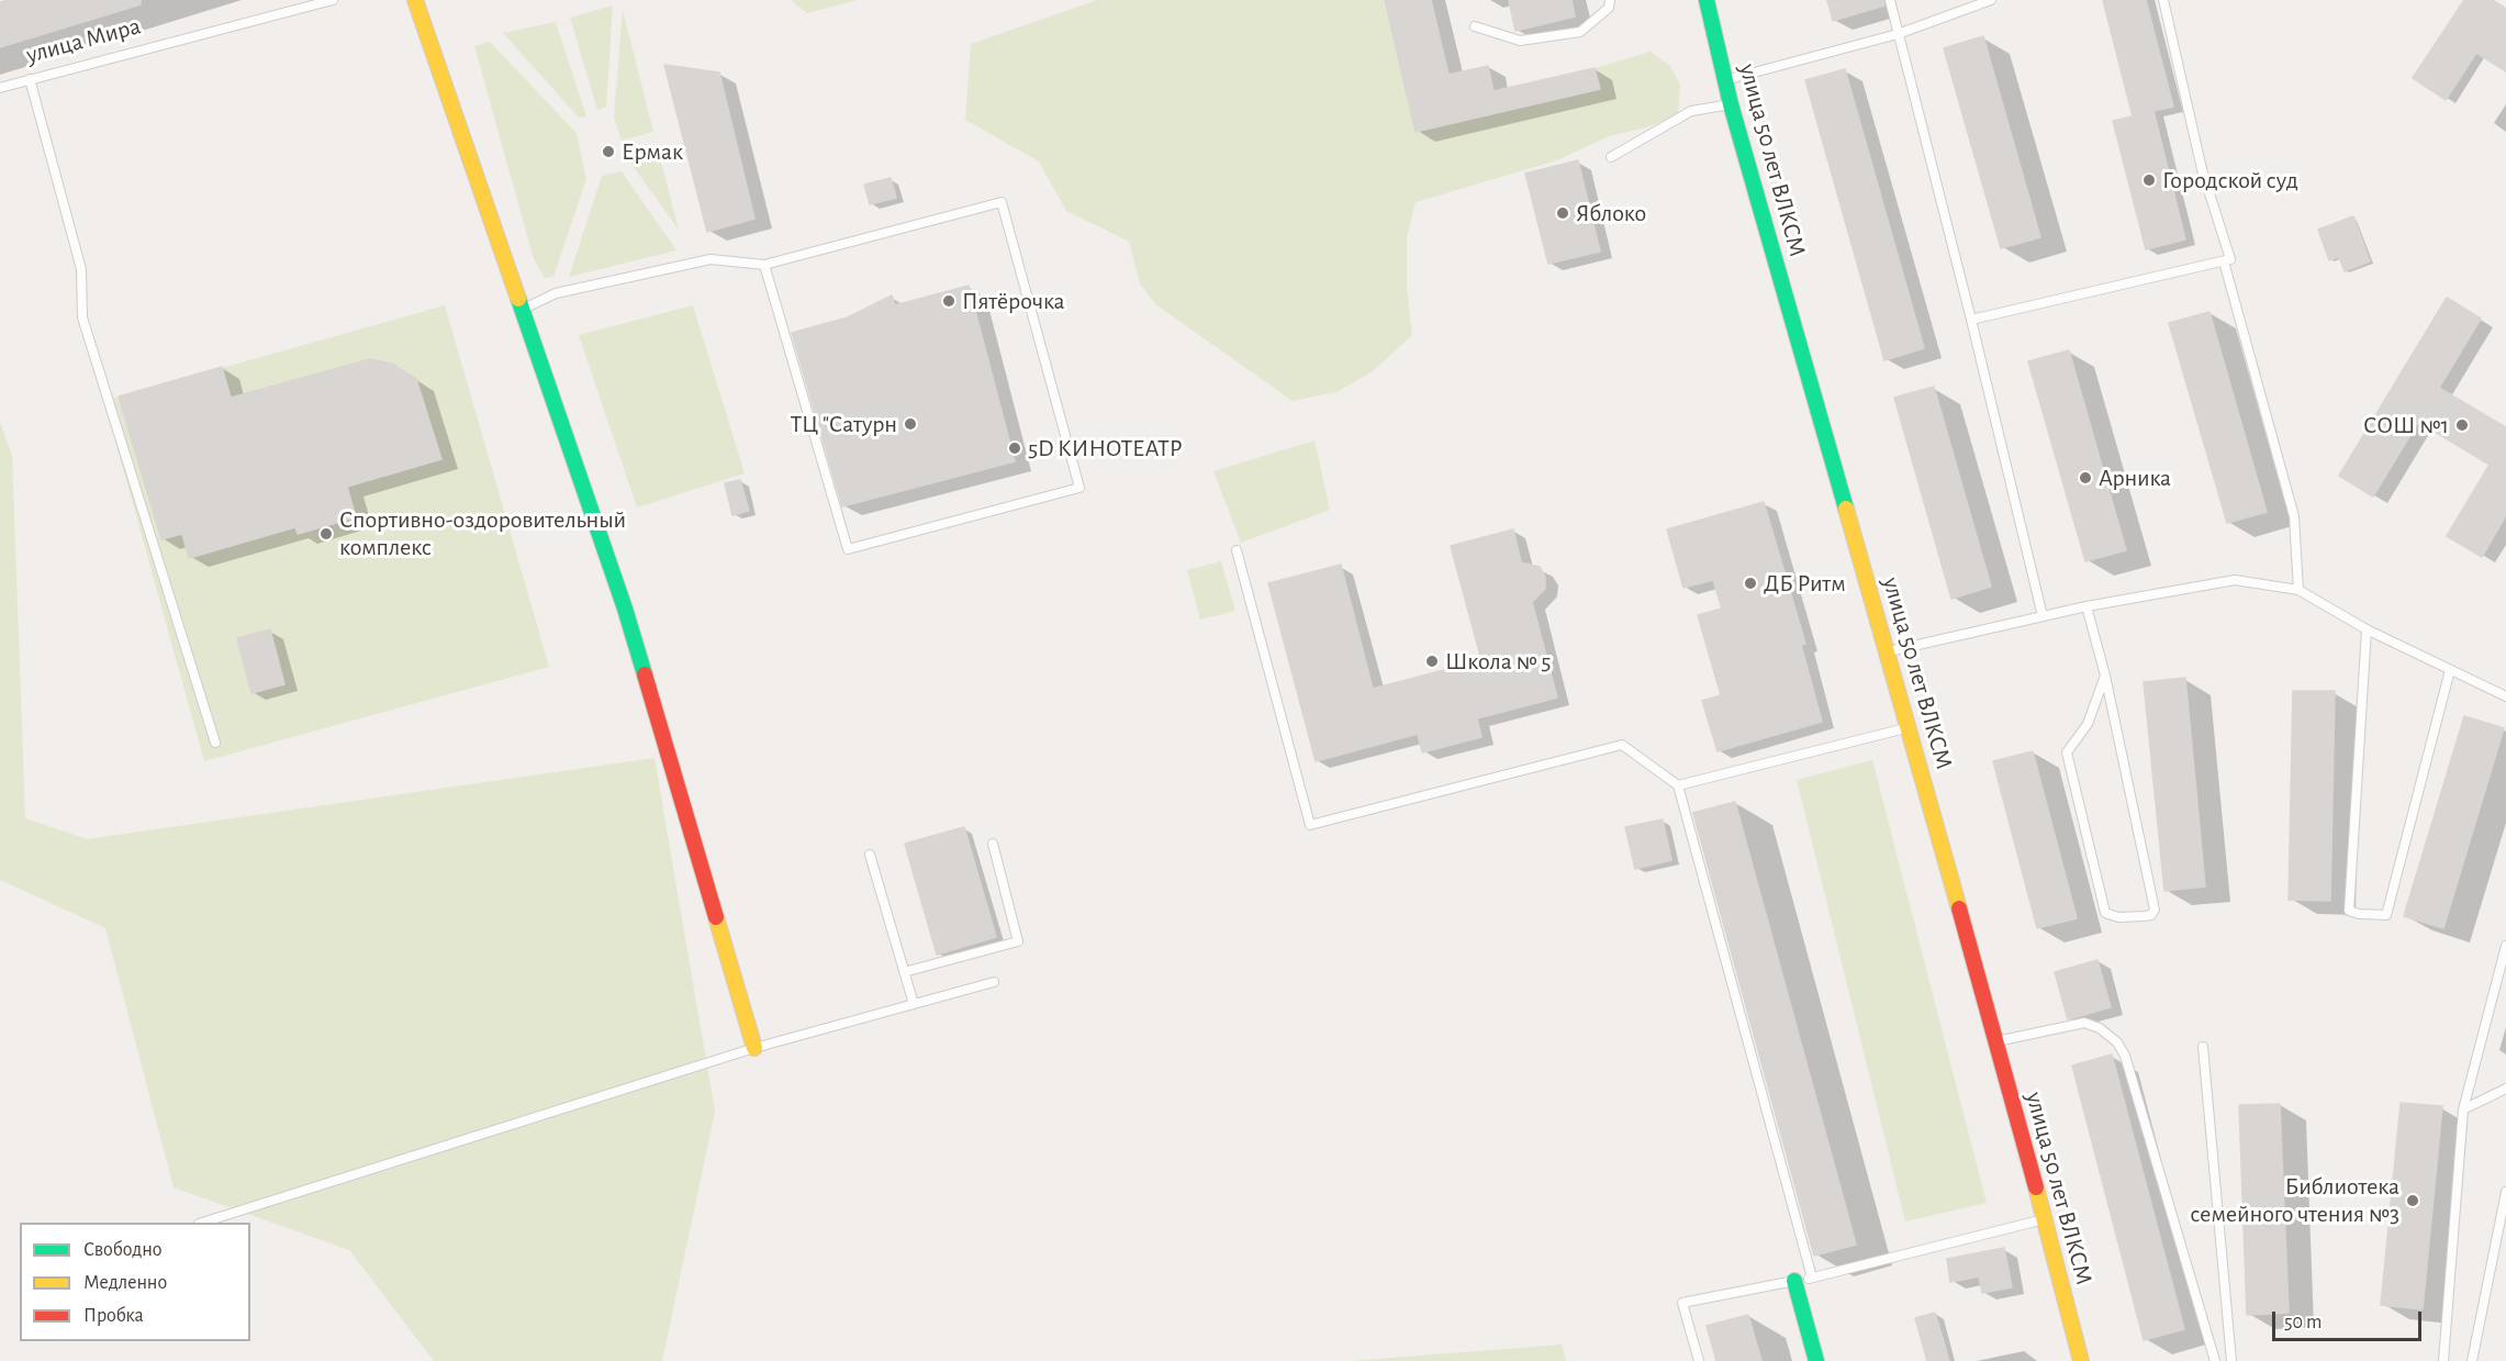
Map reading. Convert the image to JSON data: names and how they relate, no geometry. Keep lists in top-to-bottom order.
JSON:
{
  "streets": {
    "street": ["улица 50 лет ВЛКСМ"],
    "lane": ["улица Мира"]
  },
  "places": [
    "Ермак",
    "Городской суд",
    "Яблоко",
    "Пятёрочка",
    "ТЦ \"Сатурн",
    "СОШ №1",
    "5D КИНОТЕАТР",
    "Арника",
    "Спортивно-оздоровительный комплекс",
    "ДБ Ритм",
    "Школа № 5",
    "Библиотека семейного чтения №3"
  ],
  "legend": ["Свободно", "Медленно", "Пробка"],
  "scale_bar": "50 m"
}
